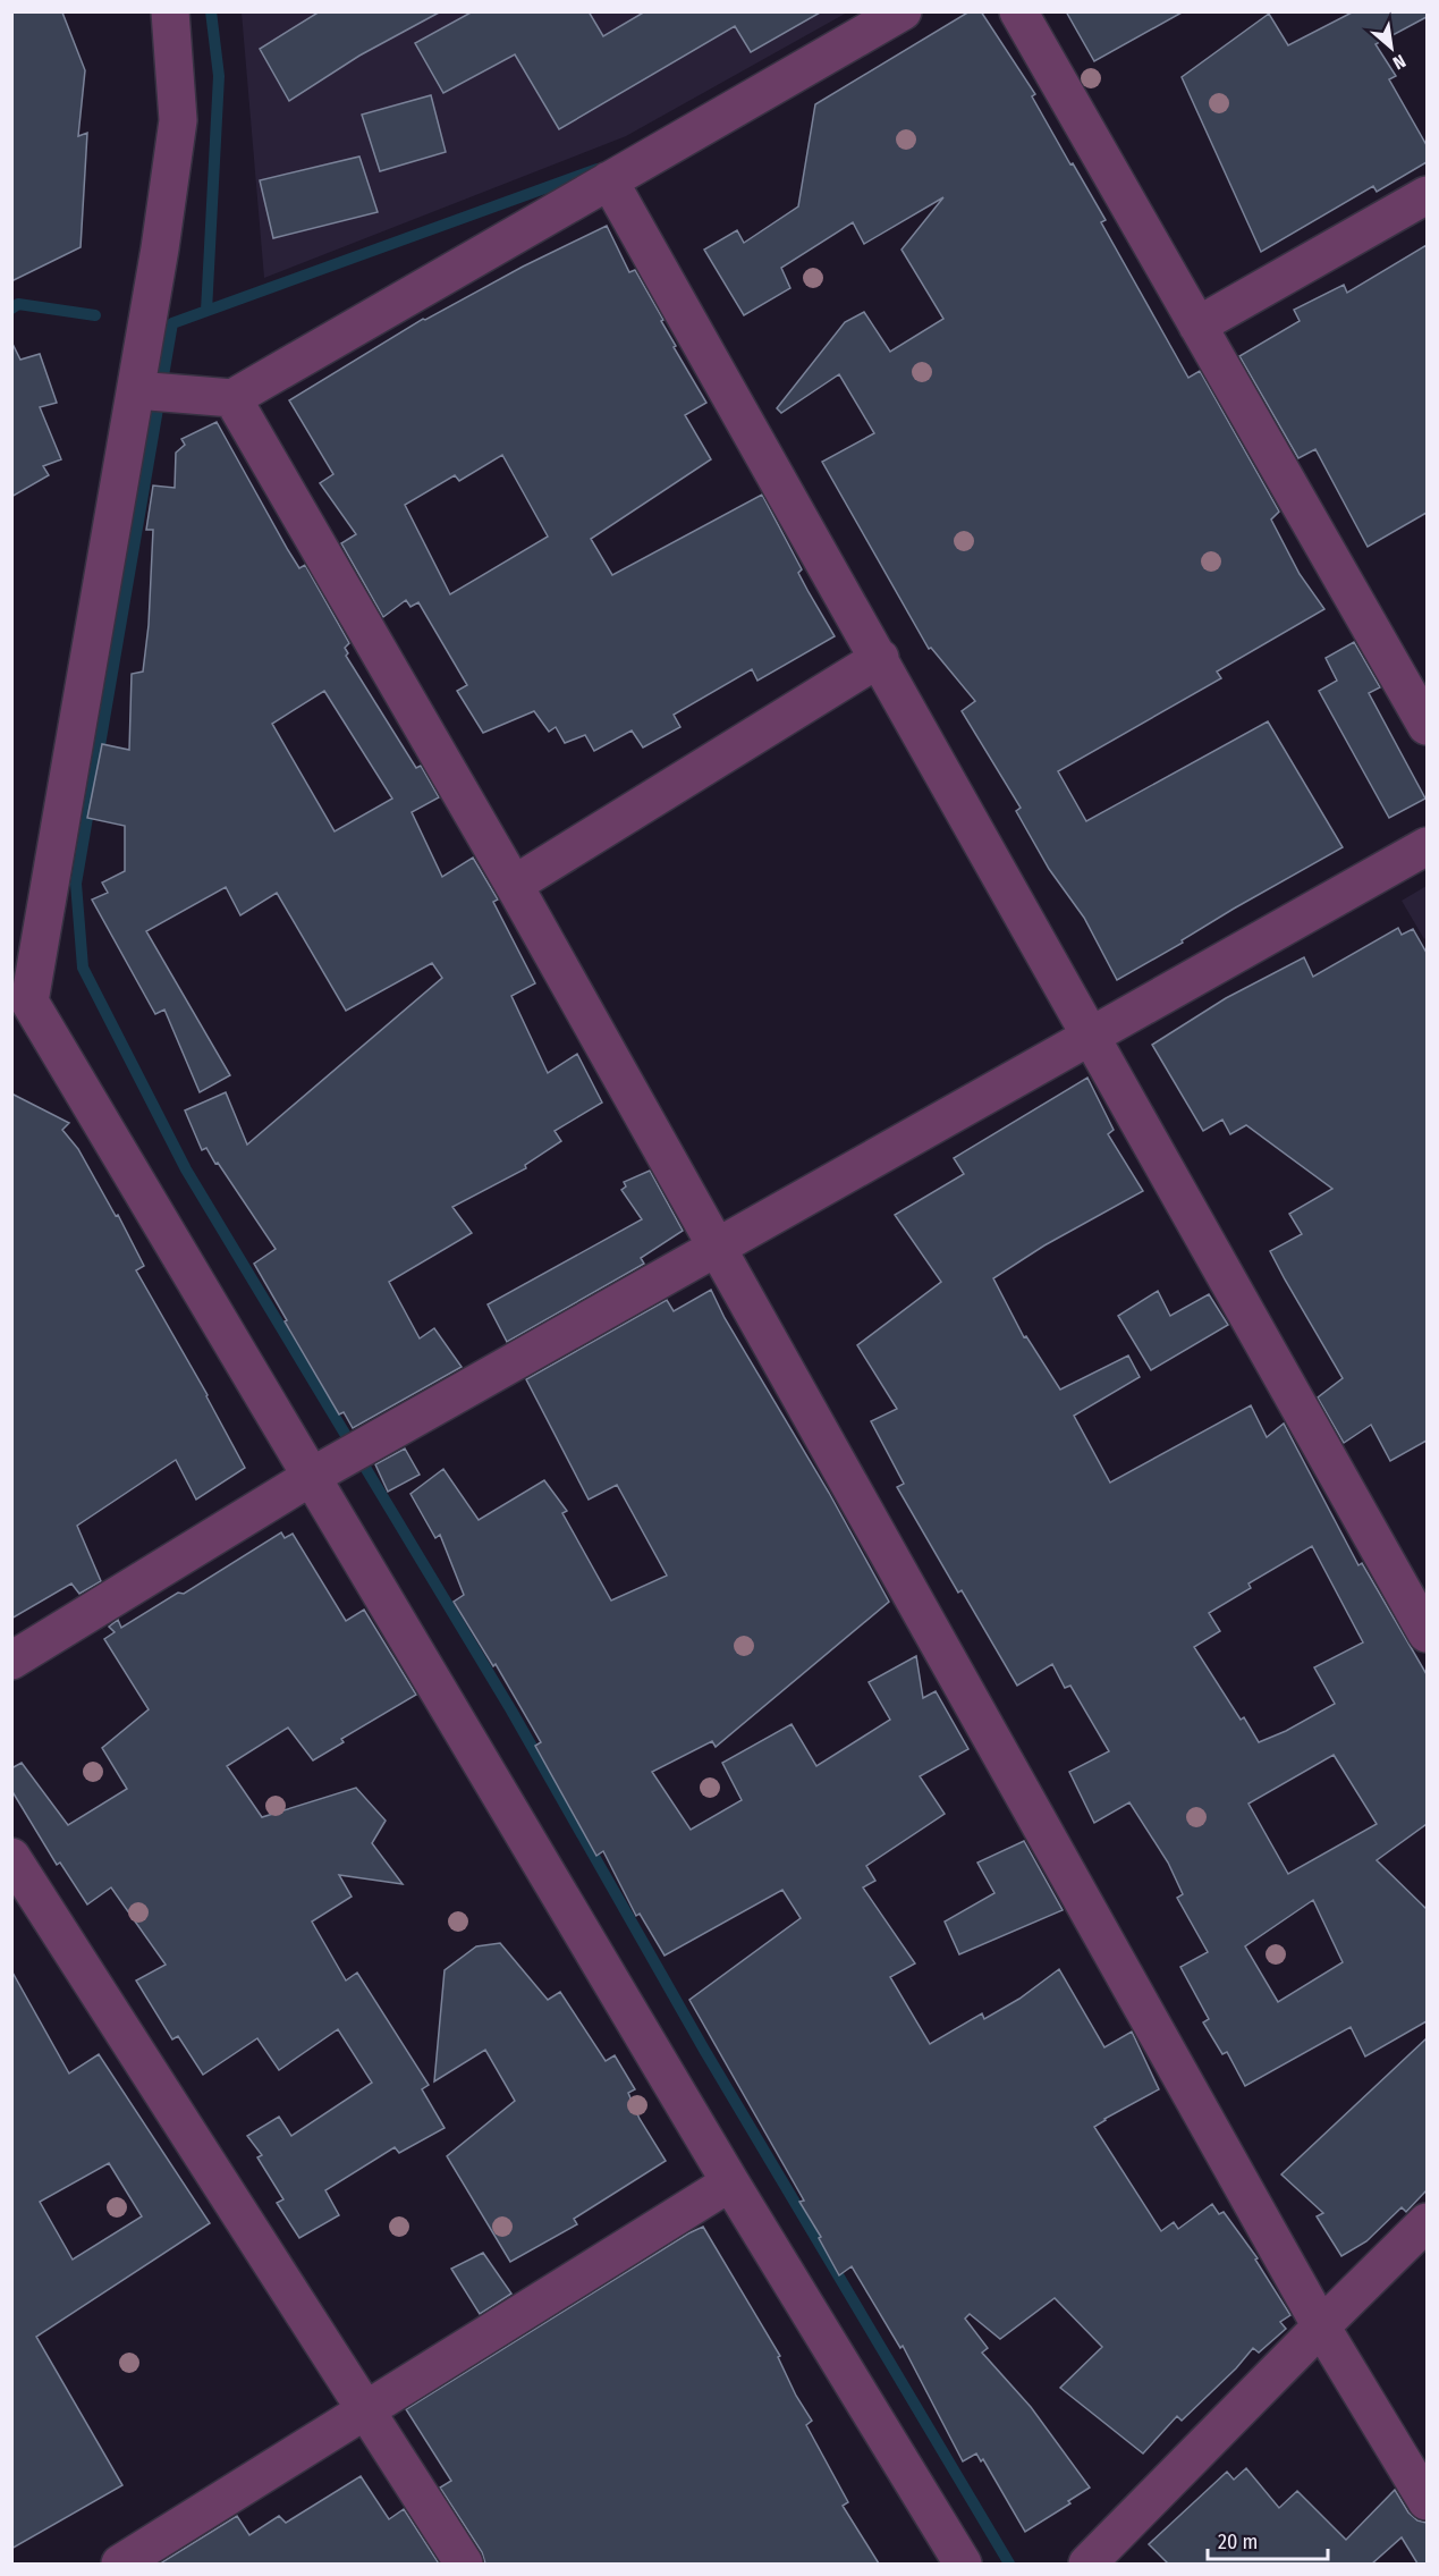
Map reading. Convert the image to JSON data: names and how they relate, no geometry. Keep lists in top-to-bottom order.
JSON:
{
  "scale_bar": "20 m",
  "north": "bottom right"
}
